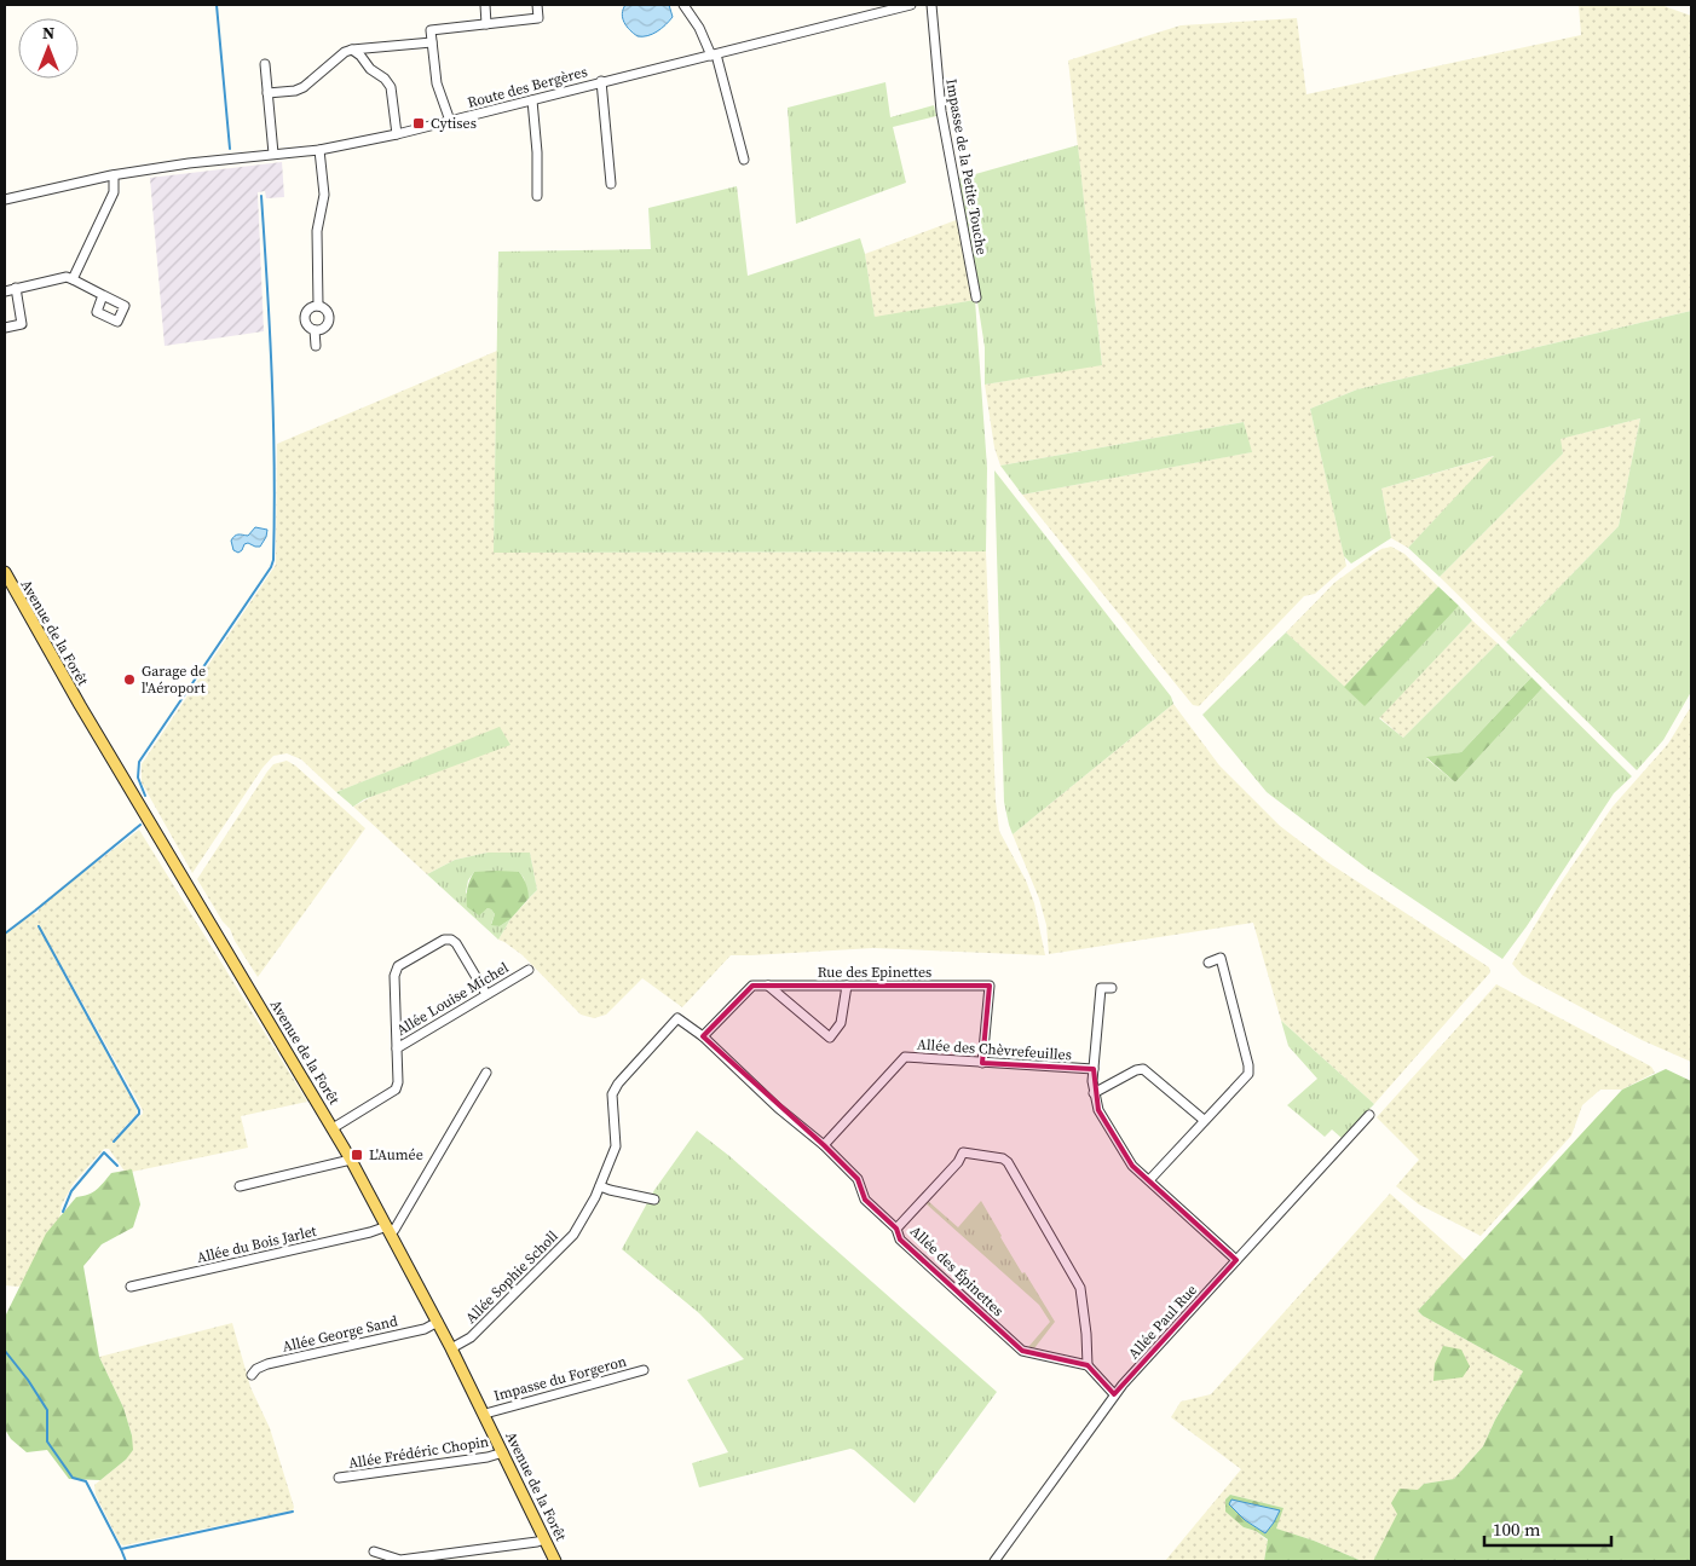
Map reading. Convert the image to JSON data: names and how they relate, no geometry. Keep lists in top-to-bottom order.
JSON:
{
  "streets": {
    "main road": ["Avenue de la Forêt"],
    "street": [
      "Route des Bergères",
      "Impasse de la Petite Touche",
      "Rue des Epinettes",
      "Allée Louise Michel",
      "Allée des Chèvrefeuilles",
      "Allée du Bois Jarlet",
      "Allée des Épinettes",
      "Allée Sophie Scholl",
      "Allée Paul Rue",
      "Allée George Sand",
      "Impasse du Forgeron",
      "Allée Frédéric Chopin"
    ]
  },
  "crossings": [
    ["Avenue de la Forêt", "Allée Louise Michel"],
    ["Avenue de la Forêt", "Allée du Bois Jarlet"],
    ["Avenue de la Forêt", "Allée Sophie Scholl"],
    ["Avenue de la Forêt", "Allée George Sand"],
    ["Avenue de la Forêt", "Impasse du Forgeron"],
    ["Avenue de la Forêt", "Allée Frédéric Chopin"],
    ["Rue des Epinettes", "Allée des Chèvrefeuilles"],
    ["Rue des Epinettes", "Allée des Épinettes"],
    ["Rue des Epinettes", "Allée Sophie Scholl"],
    ["Allée des Chèvrefeuilles", "Allée des Épinettes"],
    ["Allée des Épinettes", "Allée Sophie Scholl"]
  ],
  "places": {
    "transit": ["Cytises", "L'Aumée"],
    "other": ["Garage de l'Aéroport"]
  },
  "scale_bar": "100 m",
  "north": "top"
}
